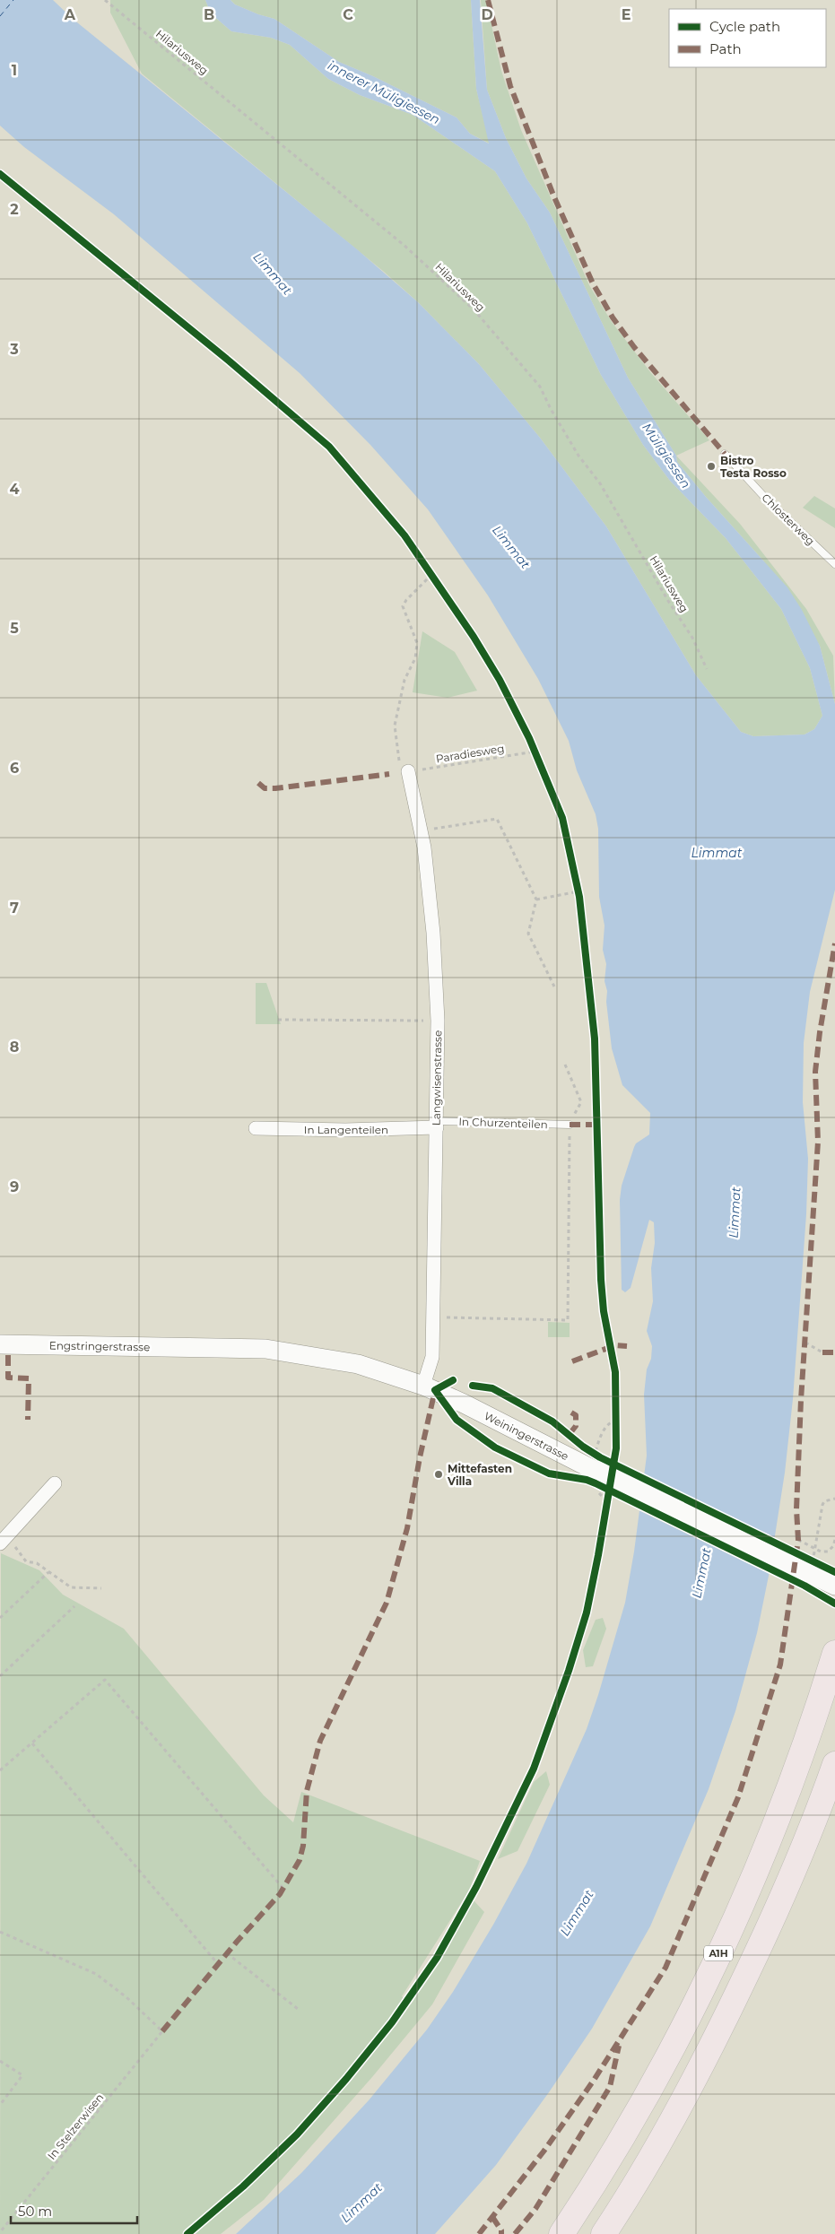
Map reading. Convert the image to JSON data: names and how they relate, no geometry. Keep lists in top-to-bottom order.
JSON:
{
  "streets": {
    "highway": ["A1H"],
    "main road": ["Engstringerstrasse", "Weiningerstrasse"],
    "street": ["Langwisenstrasse", "In Langenteilen"],
    "lane": ["Chlosterweg", "In Churzenteilen"],
    "path": ["Hilariusweg", "Paradiesweg", "In Stelzerwisen"]
  },
  "crossings": [
    ["Paradiesweg", "Langwisenstrasse"],
    ["Langwisenstrasse", "In Churzenteilen"],
    ["Langwisenstrasse", "In Langenteilen"],
    ["Langwisenstrasse", "Weiningerstrasse"],
    ["In Churzenteilen", "In Langenteilen"],
    ["Engstringerstrasse", "Weiningerstrasse"]
  ],
  "water": ["innerer Müligiessen", "Limmat", "Müligiessen"],
  "places": ["Bistro Testa Rosso", "Mittefasten Villa"],
  "legend": ["Cycle path", "Path"],
  "scale_bar": "50 m",
  "grid": {
    "columns": [
      "A",
      "B",
      "C",
      "D",
      "E"
    ],
    "rows": [
      "1",
      "2",
      "3",
      "4",
      "5",
      "6",
      "7",
      "8",
      "9"
    ]
  }
}
